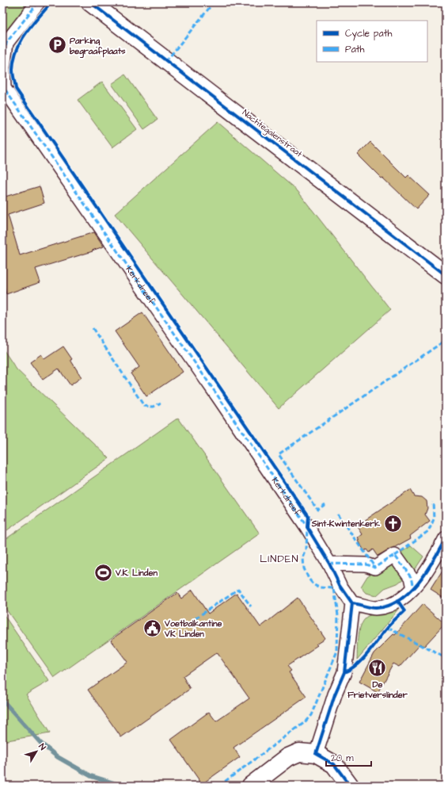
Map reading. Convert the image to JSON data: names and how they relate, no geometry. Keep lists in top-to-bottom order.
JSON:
{
  "streets": {
    "street": ["Nachtegalenstraat", "Kerkdreef"]
  },
  "districts": ["LINDEN"],
  "places": {
    "parking": ["Parking begraafplaats"],
    "church": ["Sint-Kwintenkerk"],
    "sports": ["V.K. Linden"],
    "public building": ["Voetbalkantine VK Linden"],
    "restaurant": ["De Frietverslinder"]
  },
  "legend": ["Cycle path", "Path"],
  "scale_bar": "20 m",
  "north": "top right"
}
